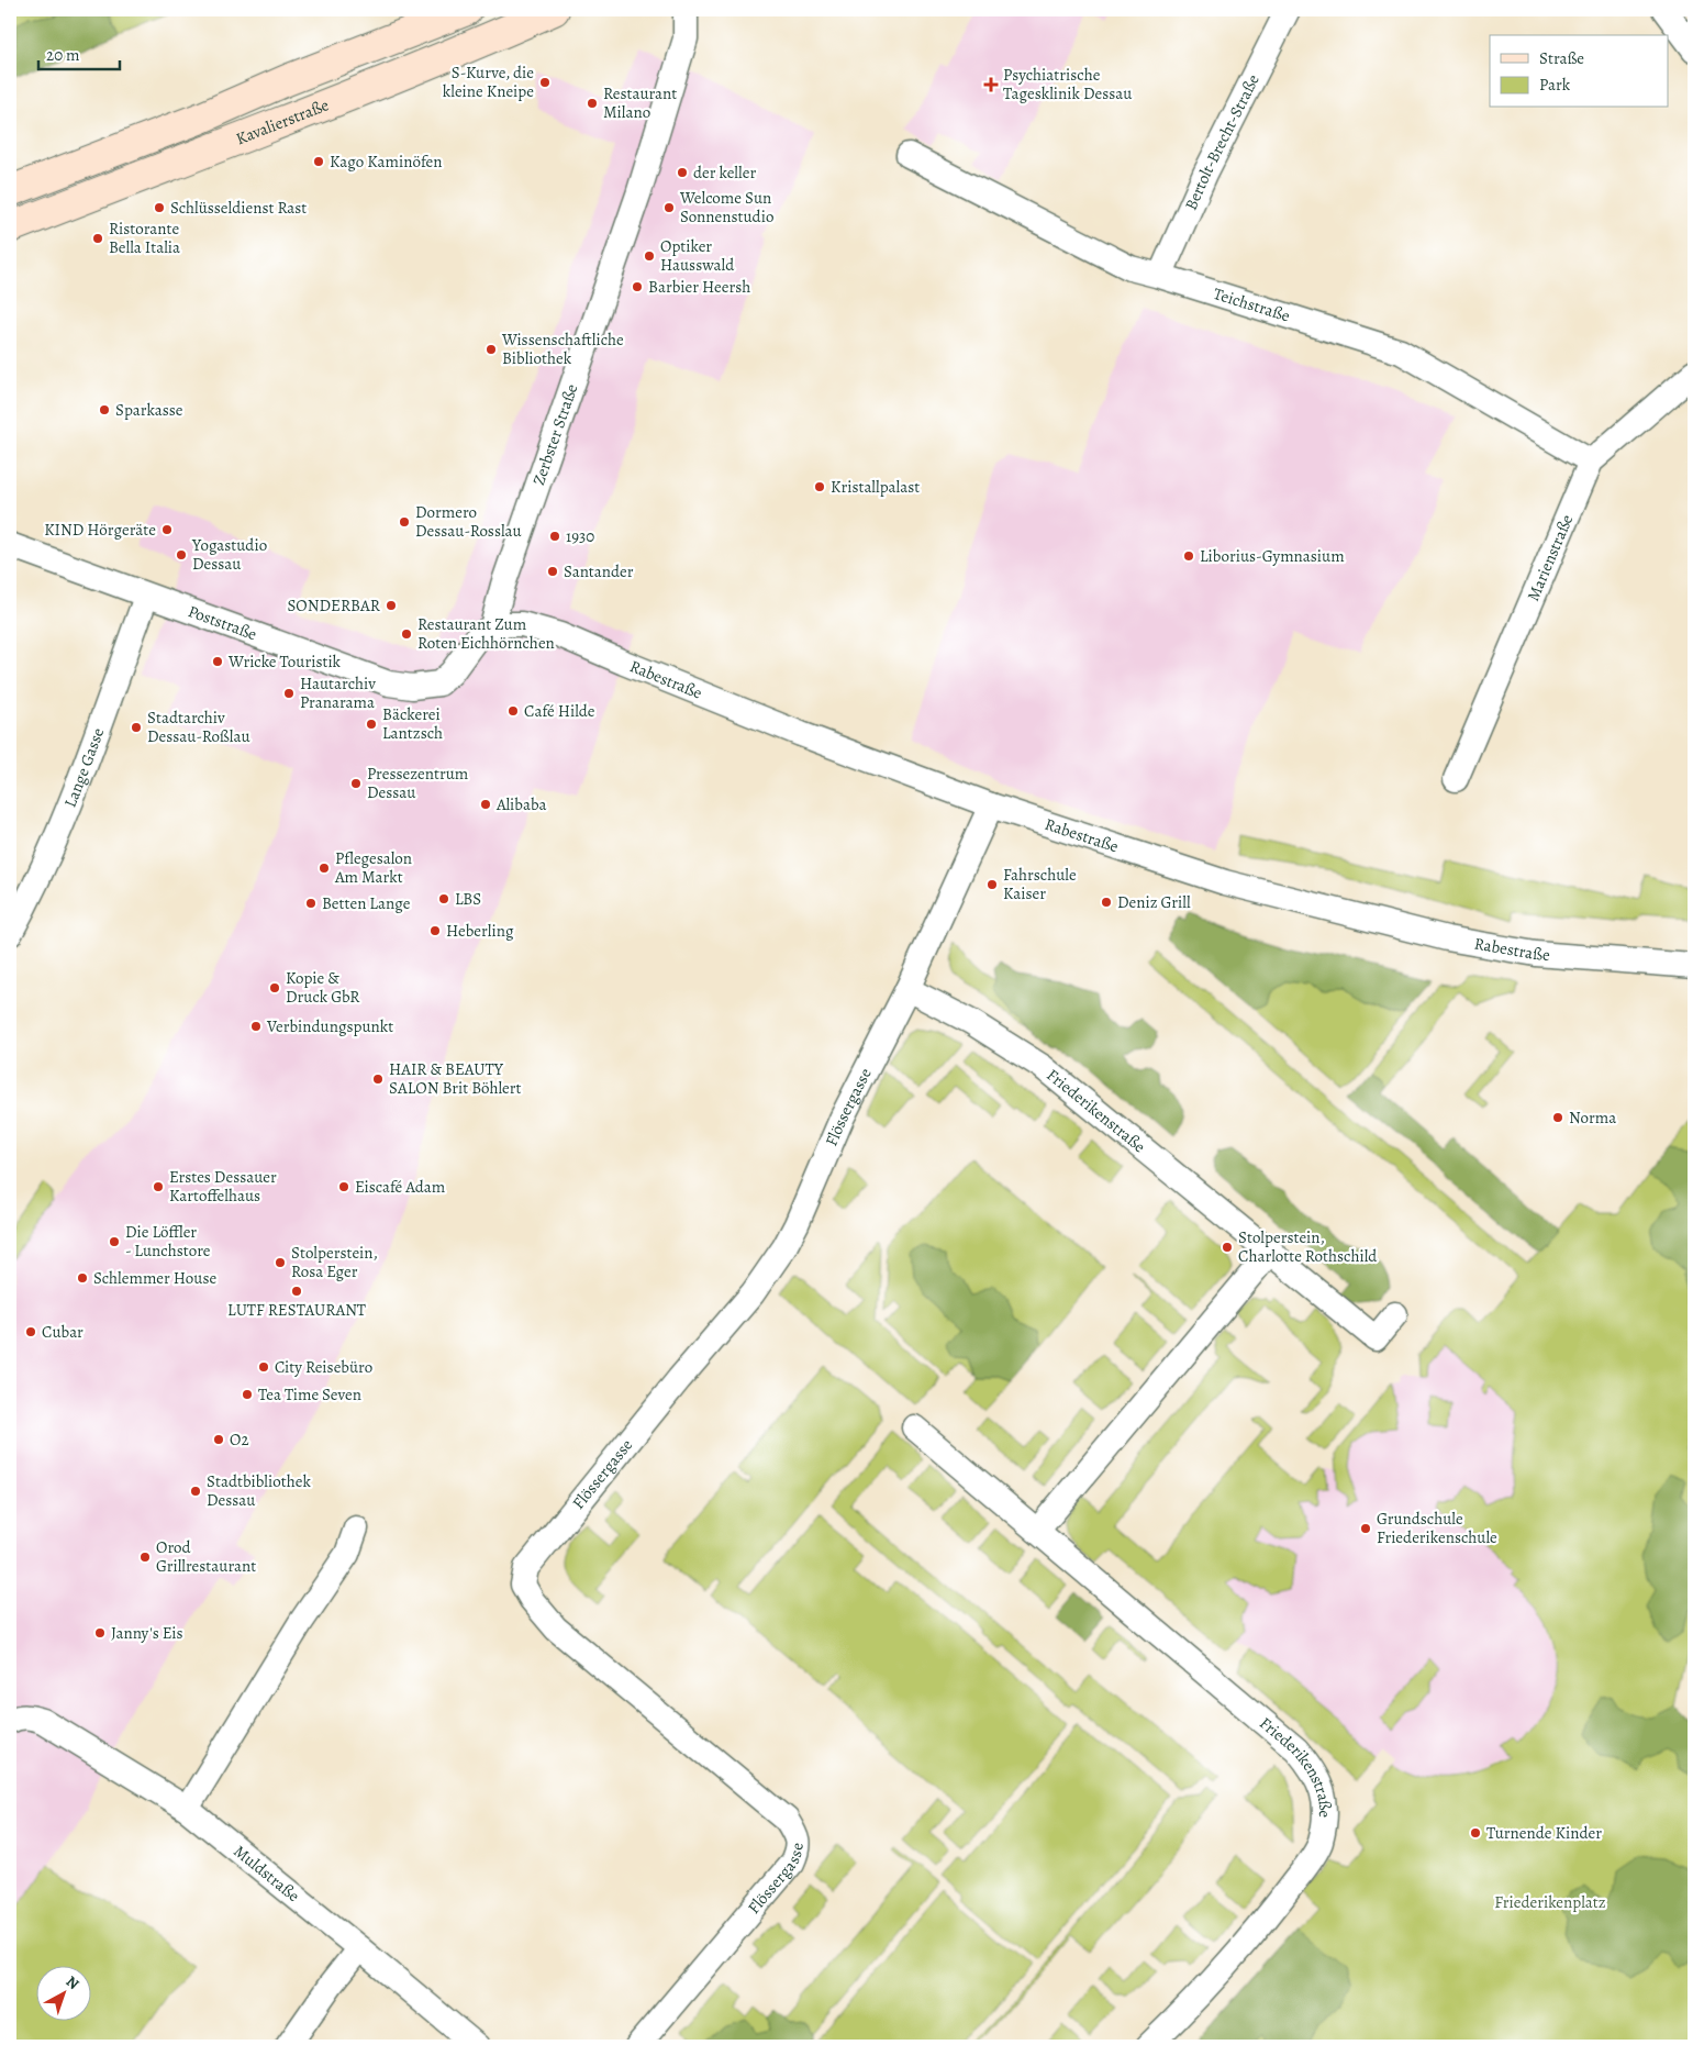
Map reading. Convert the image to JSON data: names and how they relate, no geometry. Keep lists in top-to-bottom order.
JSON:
{
  "streets": {
    "main road": ["Kavalierstraße"],
    "street": [
      "Bertolt-Brecht-Straße",
      "Teichstraße",
      "Zerbster Straße",
      "Marienstraße",
      "Poststraße",
      "Rabestraße",
      "Lange Gasse",
      "Flössergasse",
      "Friederikenstraße",
      "Muldstraße"
    ]
  },
  "crossings": [
    ["Bertolt-Brecht-Straße", "Teichstraße"],
    ["Teichstraße", "Marienstraße"],
    ["Zerbster Straße", "Poststraße"],
    ["Zerbster Straße", "Rabestraße"],
    ["Poststraße", "Rabestraße"],
    ["Poststraße", "Lange Gasse"],
    ["Rabestraße", "Flössergasse"],
    ["Flössergasse", "Friederikenstraße"]
  ],
  "parks": ["Friederikenplatz"],
  "places": {
    "other": [
      "S-Kurve, die kleine Kneipe",
      "Restaurant Milano",
      "Kago Kaminöfen",
      "der keller",
      "Schlüsseldienst Rast",
      "Welcome Sun Sonnenstudio",
      "Ristorante Bella Italia",
      "Optiker Hausswald",
      "Barbier Heersh",
      "Wissenschaftliche Bibliothek",
      "Sparkasse",
      "Kristallpalast",
      "Dormero Dessau-Rosslau",
      "KIND Hörgeräte",
      "1930",
      "Yogastudio Dessau",
      "Liborius-Gymnasium",
      "Santander",
      "SONDERBAR",
      "Restaurant Zum Roten Eichhörnchen",
      "Wricke Touristik",
      "Hautarchiv Pranarama",
      "Café Hilde",
      "Bäckerei Lantzsch",
      "Stadtarchiv Dessau-Roßlau",
      "Pressezentrum Dessau",
      "Alibaba",
      "Pflegesalon Am Markt",
      "Fahrschule Kaiser",
      "LBS",
      "Deniz Grill",
      "Betten Lange",
      "Heberling",
      "Kopie & Druck GbR",
      "Verbindungspunkt",
      "HAIR & BEAUTY SALON Brit Böhlert",
      "Norma",
      "Erstes Dessauer Kartoffelhaus",
      "Eiscafé Adam",
      "Die Löffler - Lunchstore",
      "Stolperstein, Charlotte Rothschild",
      "Stolperstein, Rosa Eger",
      "Schlemmer House",
      "LUTF RESTAURANT",
      "Cubar",
      "City Reisebüro",
      "Tea Time Seven",
      "O2",
      "Stadtbibliothek Dessau",
      "Grundschule Friederikenschule",
      "Orod Grillrestaurant",
      "Janny's Eis",
      "Turnende Kinder"
    ],
    "health": ["Psychiatrische Tagesklinik Dessau"]
  },
  "legend": ["Straße", "Park"],
  "scale_bar": "20 m",
  "north": "top right"
}
